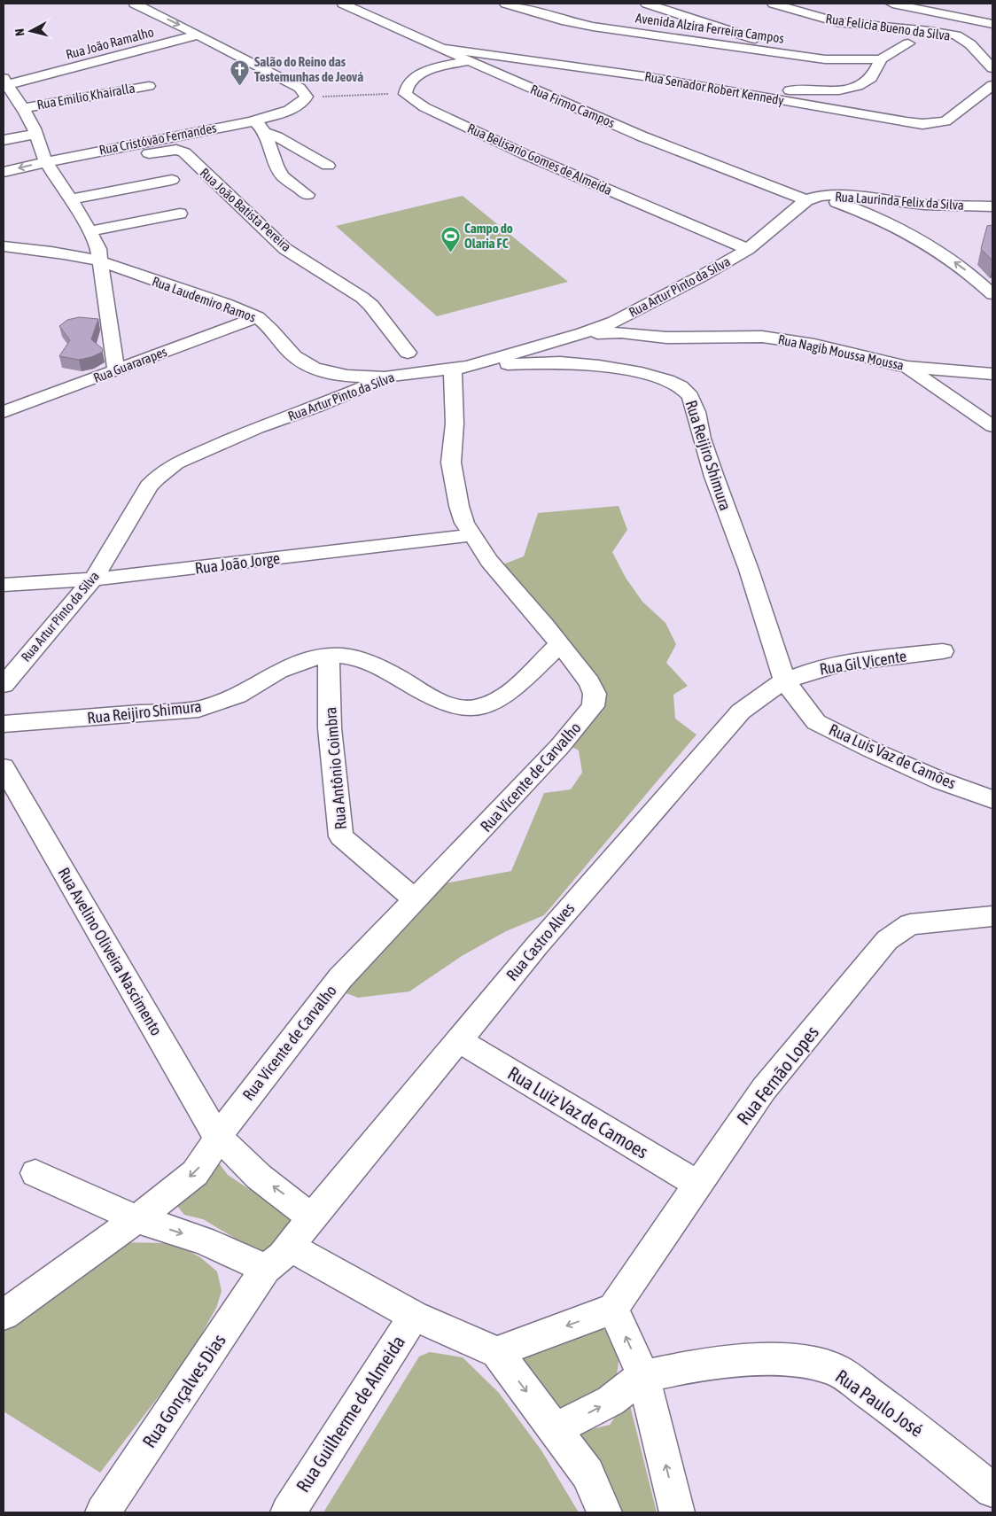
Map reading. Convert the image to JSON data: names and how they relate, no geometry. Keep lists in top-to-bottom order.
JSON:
{
  "streets": {
    "street": [
      "Rua Felicia Bueno da Silva",
      "Avenida Alzira Ferreira Campos",
      "Rua João Ramalho",
      "Rua Senador Robert Kennedy",
      "Rua Emilio Khairalla",
      "Rua Firmo Campos",
      "Rua Cristóvão Fernandes",
      "Rua Belisario Gomes de Almeida",
      "Rua Laurinda Felix da Silva",
      "Rua João Batista Pereira",
      "Rua Artur Pinto da Silva",
      "Rua Laudemiro Ramos",
      "Rua Nagib Moussa Moussa",
      "Rua Guararapes",
      "Rua Reijiro Shimura",
      "Rua João Jorge",
      "Rua Gil Vicente",
      "Rua Luis Vaz de Camões",
      "Rua Antônio Coimbra",
      "Rua Vicente de Carvalho",
      "Rua Castro Alves",
      "Rua Avelino Oliveira Nascimento",
      "Rua Fernão Lopes",
      "Rua Luiz Vaz de Camoes",
      "Rua Gonçalves Dias",
      "Rua Paulo José",
      "Rua Guilherme de Almeida"
    ]
  },
  "crossings": [
    ["Rua Senador Robert Kennedy", "Rua Firmo Campos"],
    ["Rua Firmo Campos", "Rua Laurinda Felix da Silva"],
    ["Rua Firmo Campos", "Rua Artur Pinto da Silva"],
    ["Rua Cristóvão Fernandes", "Rua João Batista Pereira"],
    ["Rua Belisario Gomes de Almeida", "Rua Artur Pinto da Silva"],
    ["Rua Laurinda Felix da Silva", "Rua Artur Pinto da Silva"],
    ["Rua Artur Pinto da Silva", "Rua Laudemiro Ramos"],
    ["Rua Artur Pinto da Silva", "Rua Nagib Moussa Moussa"],
    ["Rua Artur Pinto da Silva", "Rua Reijiro Shimura"],
    ["Rua Artur Pinto da Silva", "Rua João Jorge"],
    ["Rua Artur Pinto da Silva", "Rua Vicente de Carvalho"],
    ["Rua Laudemiro Ramos", "Rua Guararapes"],
    ["Rua Reijiro Shimura", "Rua Gil Vicente"],
    ["Rua Reijiro Shimura", "Rua Luis Vaz de Camões"],
    ["Rua Reijiro Shimura", "Rua Antônio Coimbra"],
    ["Rua Reijiro Shimura", "Rua Vicente de Carvalho"],
    ["Rua Reijiro Shimura", "Rua Castro Alves"],
    ["Rua João Jorge", "Rua Vicente de Carvalho"],
    ["Rua Gil Vicente", "Rua Luis Vaz de Camões"],
    ["Rua Gil Vicente", "Rua Castro Alves"],
    ["Rua Luis Vaz de Camões", "Rua Castro Alves"],
    ["Rua Antônio Coimbra", "Rua Vicente de Carvalho"],
    ["Rua Vicente de Carvalho", "Rua Avelino Oliveira Nascimento"],
    ["Rua Castro Alves", "Rua Avelino Oliveira Nascimento"],
    ["Rua Castro Alves", "Rua Luiz Vaz de Camoes"],
    ["Rua Castro Alves", "Rua Gonçalves Dias"],
    ["Rua Fernão Lopes", "Rua Luiz Vaz de Camoes"]
  ],
  "places": {
    "church": ["Salão do Reino das Testemunhas de Jeová"],
    "sports": ["Campo do Olaria FC"]
  },
  "north": "left"
}
